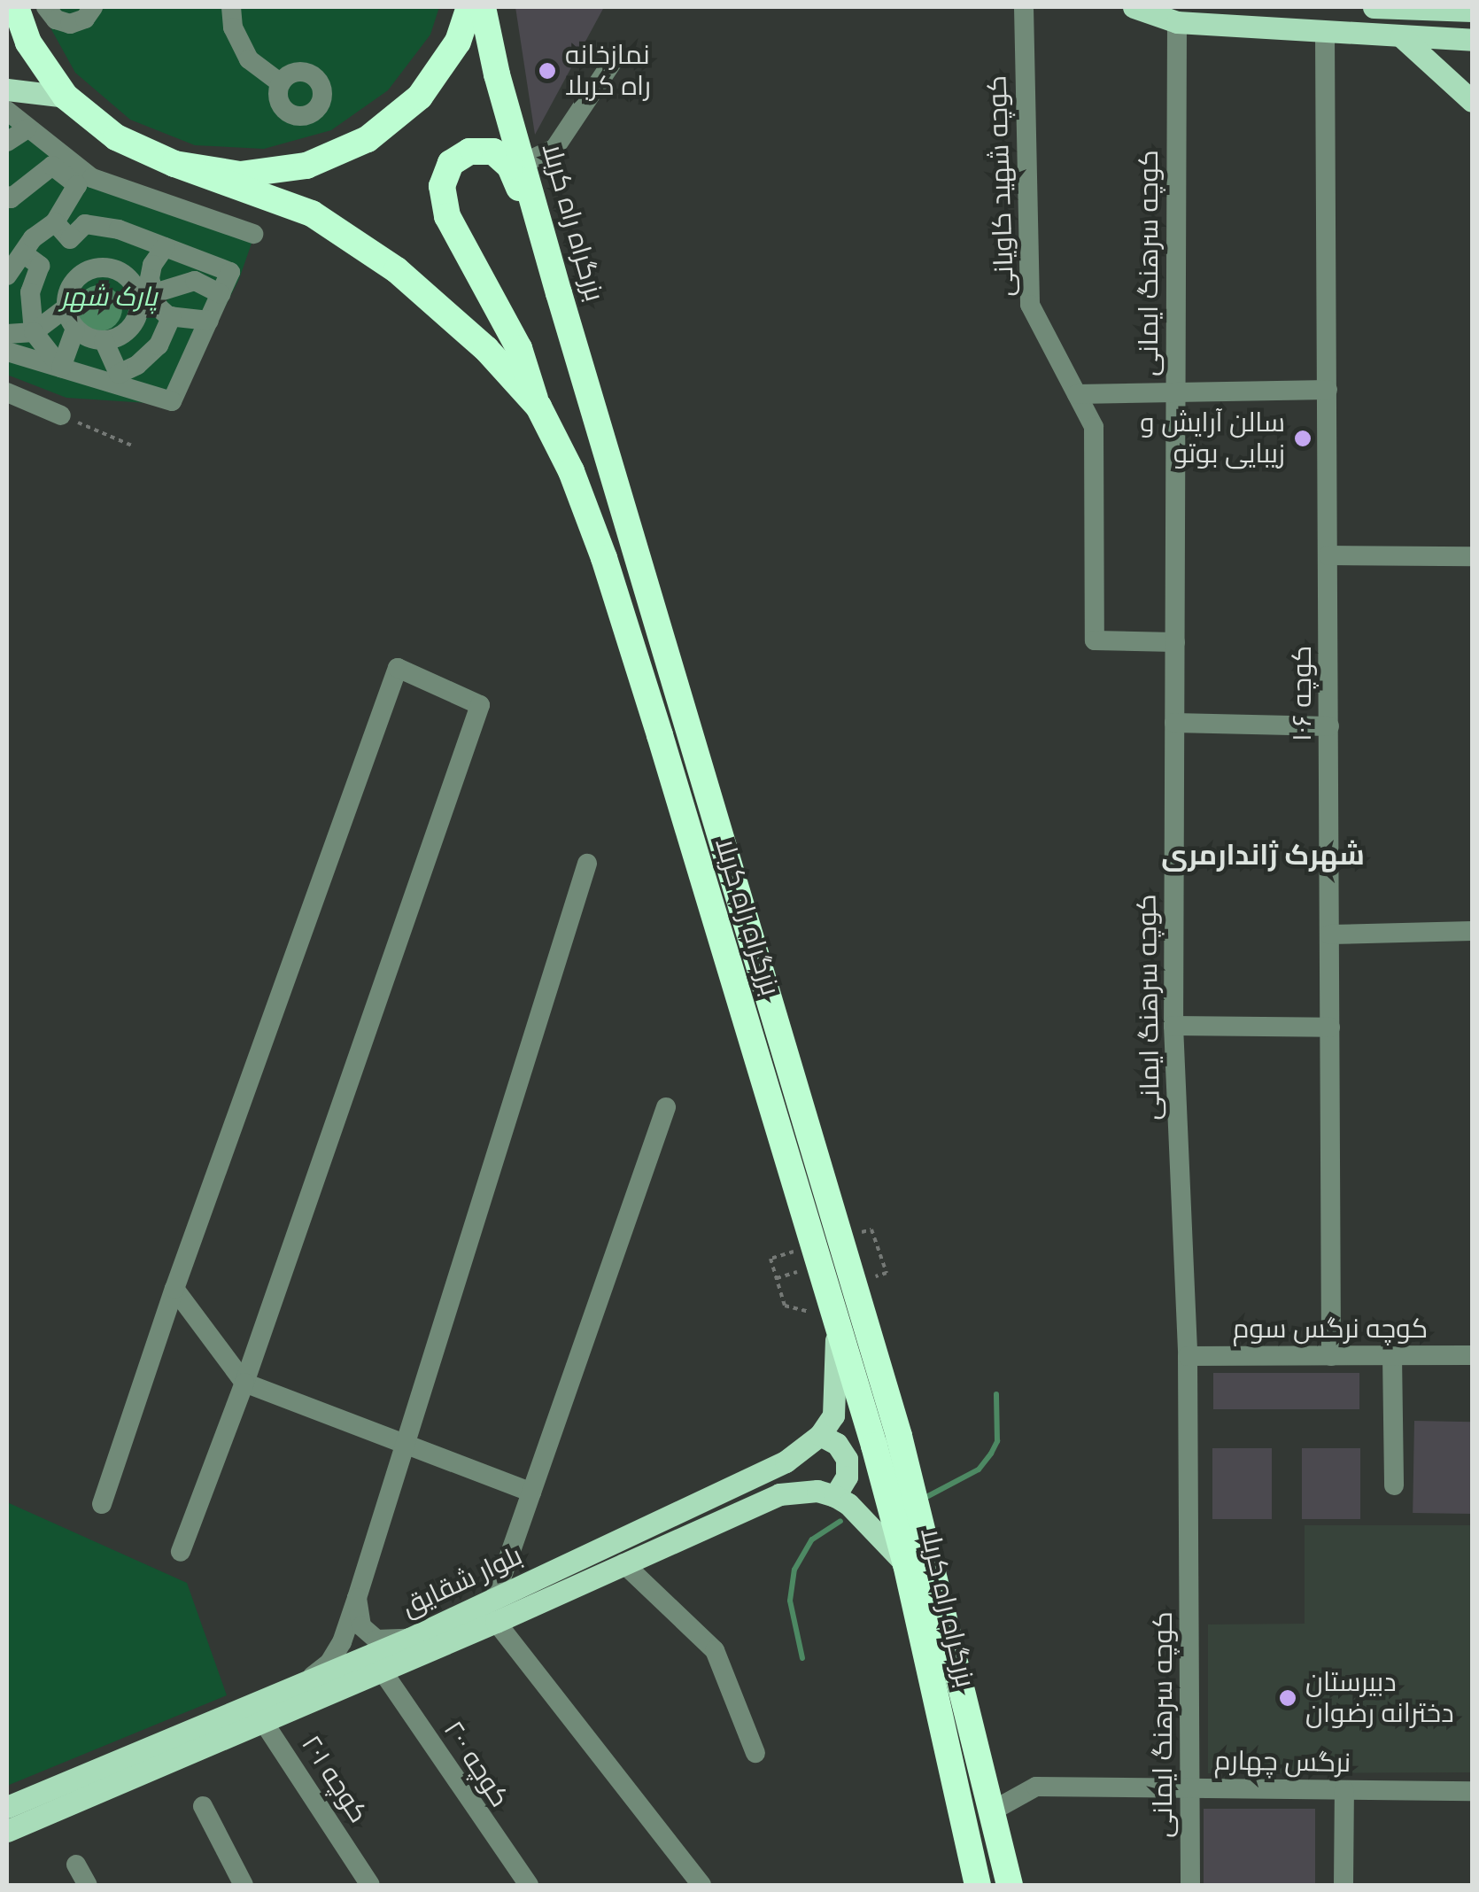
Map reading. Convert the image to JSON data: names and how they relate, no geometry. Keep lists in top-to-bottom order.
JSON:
{
  "streets": {
    "highway": ["بزرگراه راه کربلا"],
    "main road": ["بلوار شقایق"],
    "street": [
      "کوچه شهید کاویانی",
      "کوچه سرهنگ ایمانی",
      "کوچه ۱۰۶",
      "کوچه نرگس سوم",
      "نرگس چهارم",
      "کوچه ۲۰۰",
      "کوچه ۲۰۱"
    ]
  },
  "crossings": [
    ["کوچه شهید کاویانی", "کوچه سرهنگ ایمانی"],
    ["بزرگراه راه کربلا", "نرگس چهارم"],
    ["کوچه سرهنگ ایمانی", "کوچه نرگس سوم"],
    ["کوچه سرهنگ ایمانی", "نرگس چهارم"],
    ["کوچه ۱۰۶", "کوچه نرگس سوم"],
    ["بلوار شقایق", "کوچه ۲۰۰"],
    ["بلوار شقایق", "کوچه ۲۰۱"]
  ],
  "districts": ["شهرک ژاندارمری"],
  "parks": ["پارک شهر"],
  "places": ["نمازخانه راه کربلا", "سالن آرایش و زیبایی بوتو", "دبیرستان دخترانه رضوان"]
}
